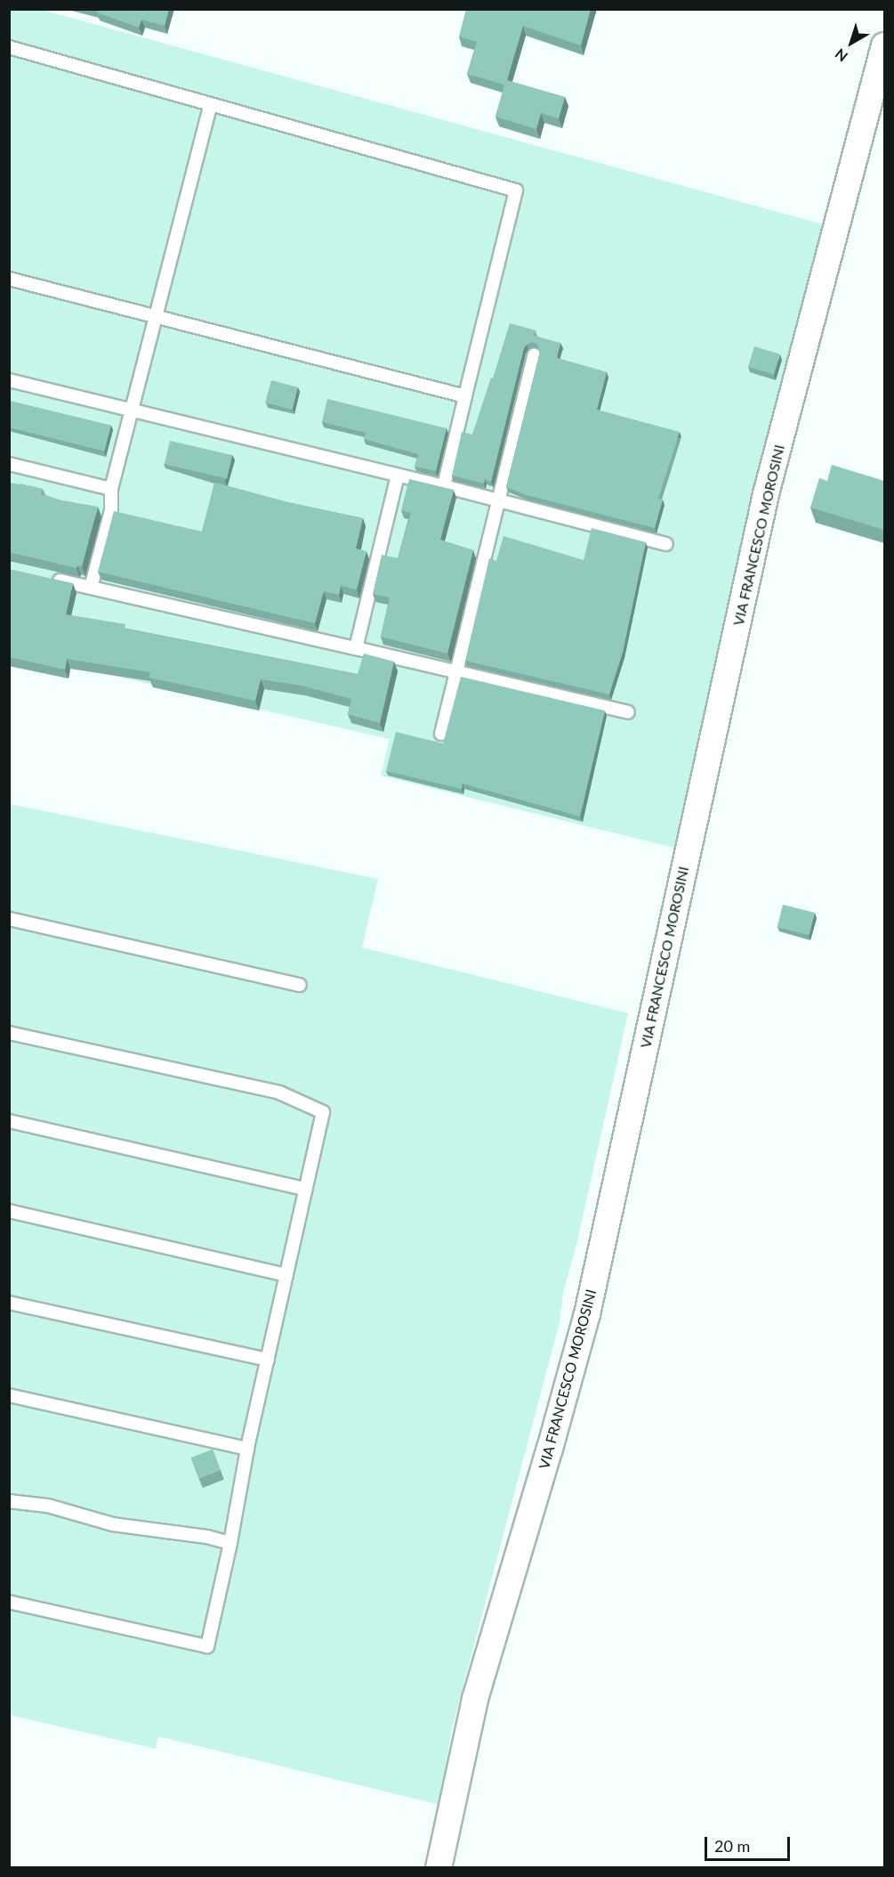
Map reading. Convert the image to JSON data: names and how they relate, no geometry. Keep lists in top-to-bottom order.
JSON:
{
  "streets": {
    "street": ["VIA FRANCESCO MOROSINI"]
  },
  "scale_bar": "20 m",
  "north": "bottom left"
}
